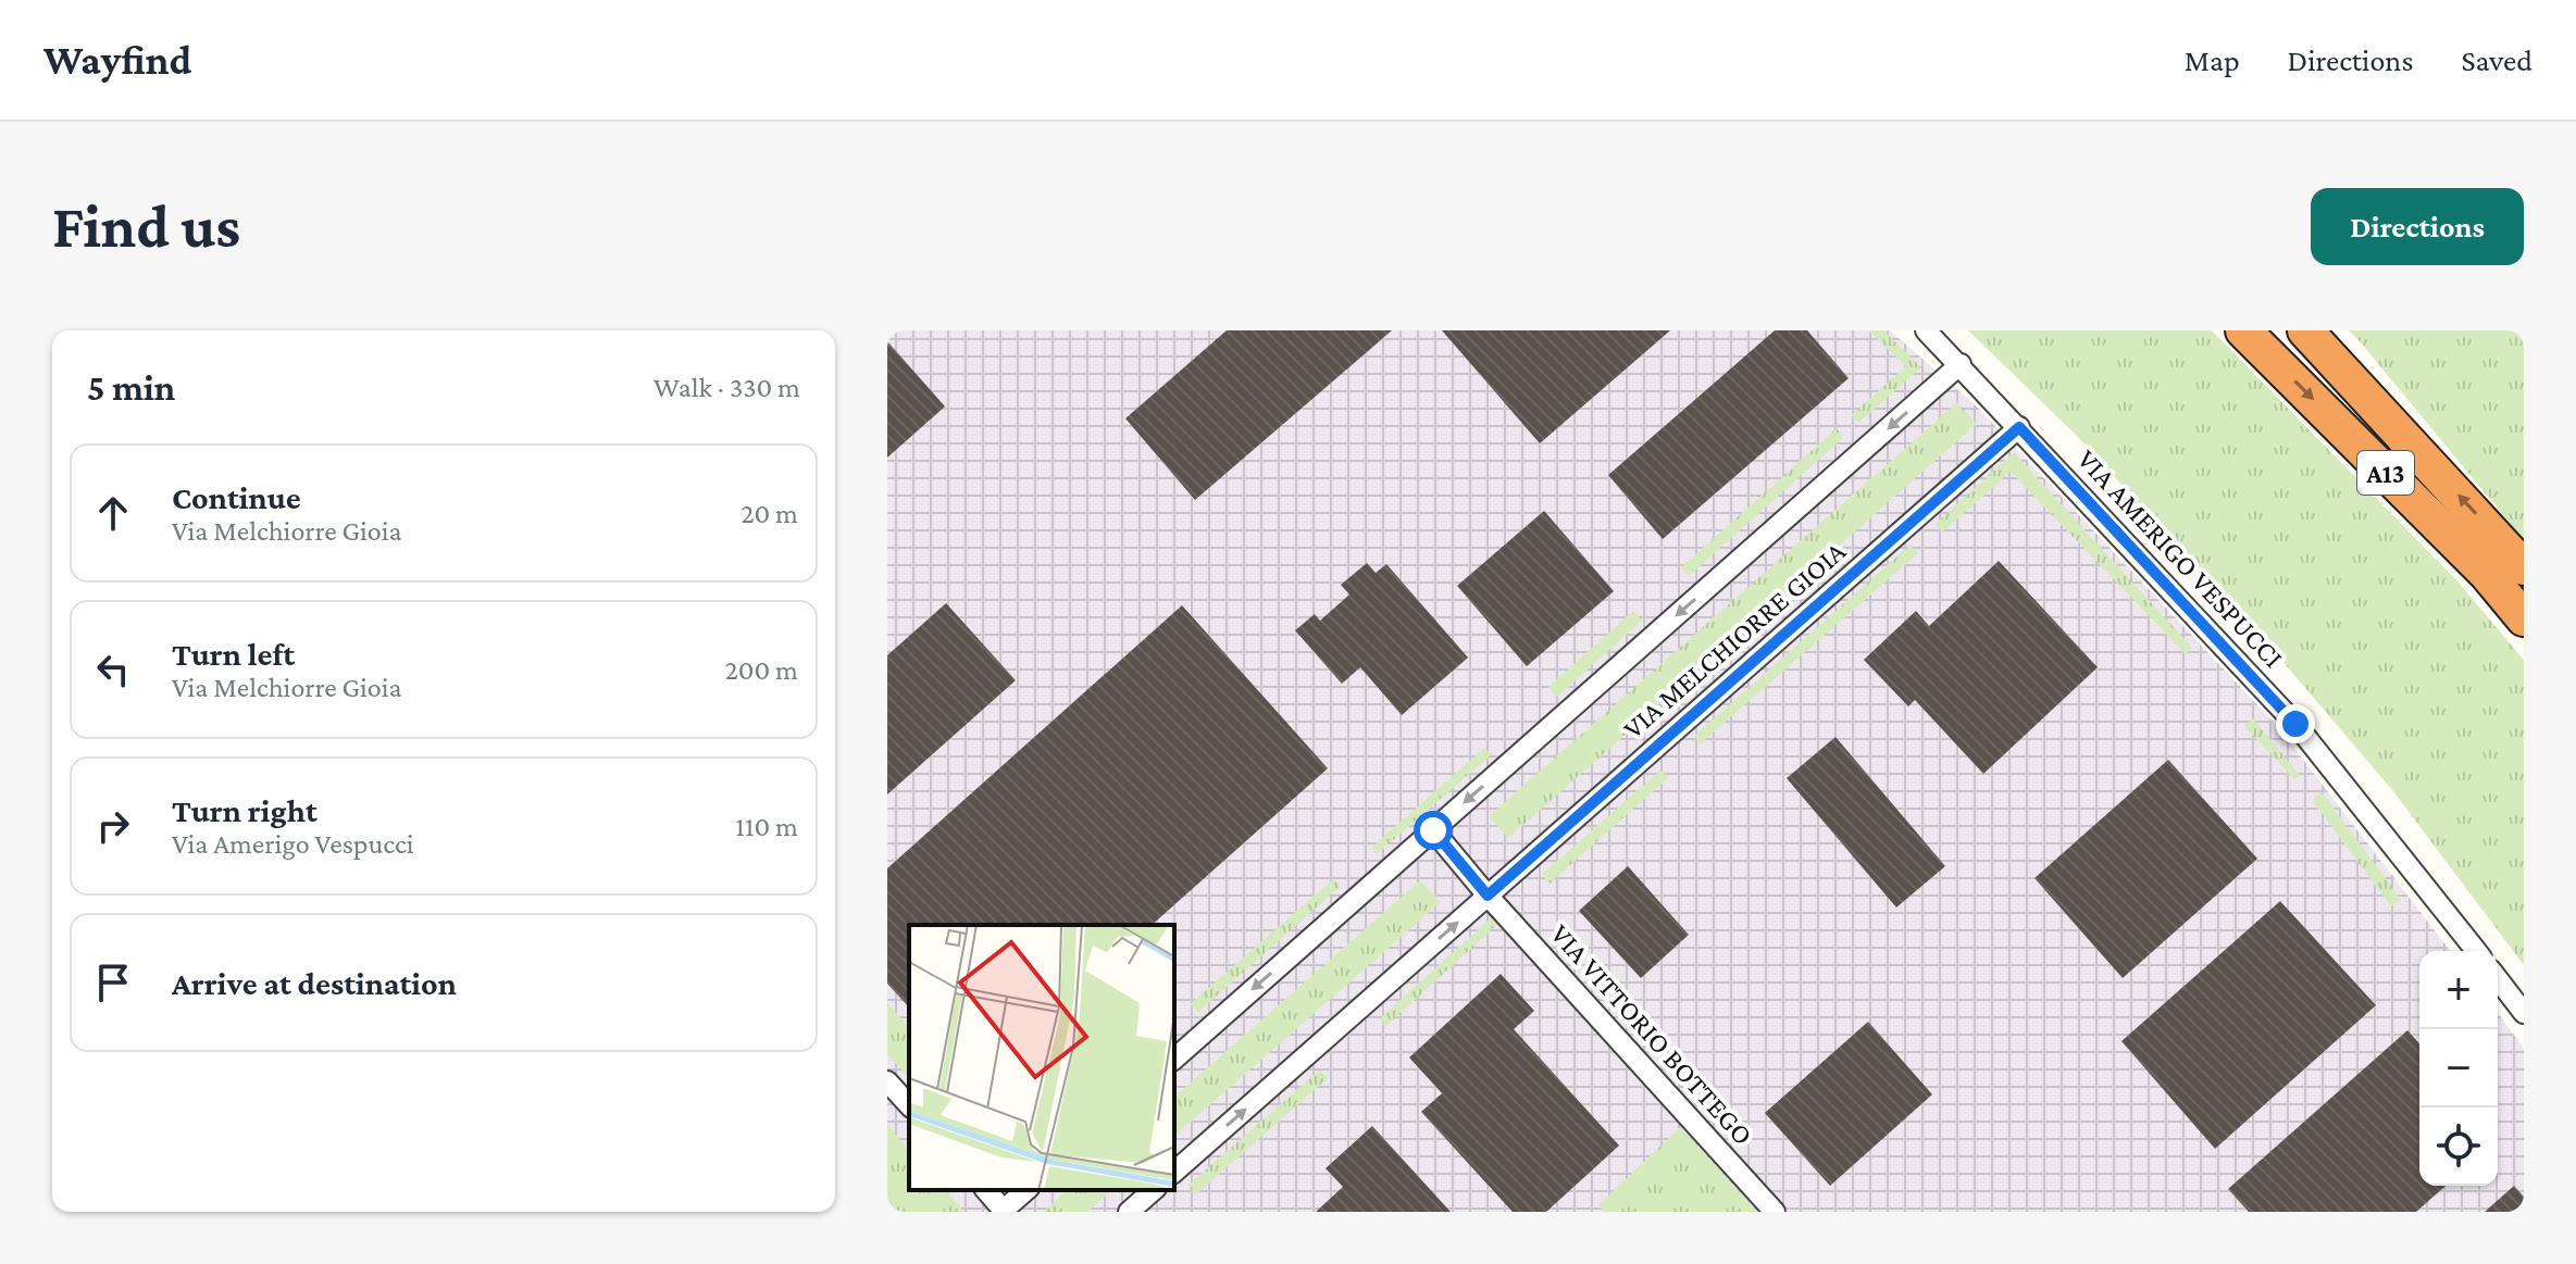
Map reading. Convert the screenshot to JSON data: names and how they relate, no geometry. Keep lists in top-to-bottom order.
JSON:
{
  "streets": {
    "highway": ["A13"],
    "street": ["VIA AMERIGO VESPUCCI", "VIA MELCHIORRE GIOIA", "VIA VITTORIO BOTTEGO"]
  },
  "crossings": [
    ["VIA AMERIGO VESPUCCI", "VIA MELCHIORRE GIOIA"],
    ["VIA MELCHIORRE GIOIA", "VIA VITTORIO BOTTEGO"]
  ],
  "page": {
    "header": "Wayfind",
    "nav": ["Map", "Directions", "Saved"],
    "buttons": "Directions",
    "title": "Find us",
    "heading": ["5 min", "Walk · 330 m"],
    "list": [
      ["Continue", "Via Melchiorre Gioia", "20 m"],
      ["Turn left", "Via Melchiorre Gioia", "200 m"],
      ["Turn right", "Via Amerigo Vespucci", "110 m"],
      "Arrive at destination"
    ],
    "map_buttons": ["+", "−"]
  }
}
